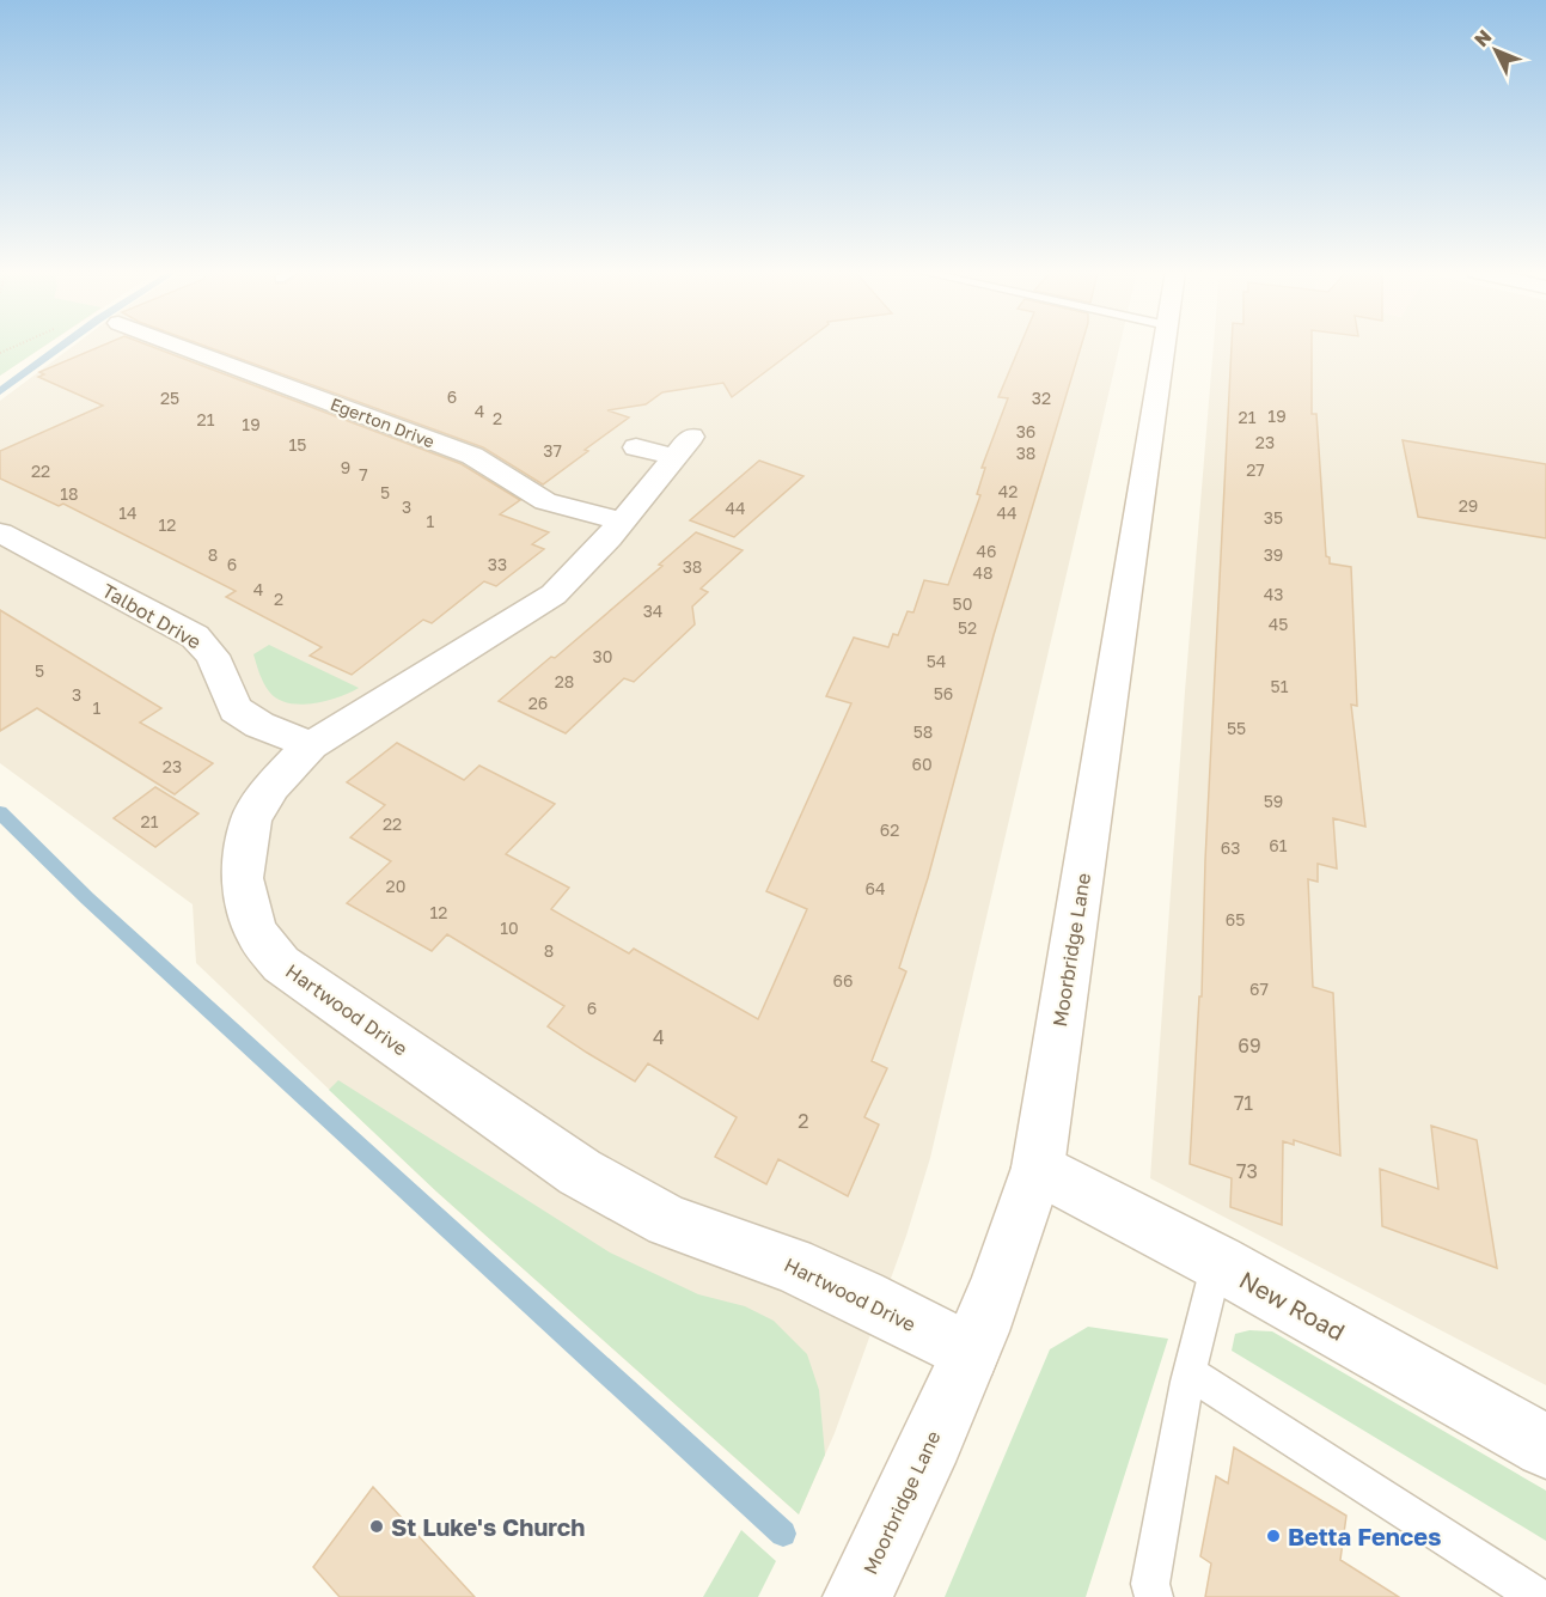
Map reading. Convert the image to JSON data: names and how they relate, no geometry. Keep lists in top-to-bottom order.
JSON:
{
  "streets": {
    "street": [
      "Egerton Drive",
      "Talbot Drive",
      "Moorbridge Lane",
      "Hartwood Drive",
      "New Road"
    ]
  },
  "crossings": [
    ["Egerton Drive", "Hartwood Drive"],
    ["Talbot Drive", "Hartwood Drive"],
    ["Moorbridge Lane", "Hartwood Drive"],
    ["Moorbridge Lane", "New Road"]
  ],
  "places": ["St Luke's Church", "Betta Fences"],
  "house_numbers": [
    "6",
    "25",
    "32",
    "4",
    "19",
    "21",
    "2",
    "21",
    "19",
    "36",
    "23",
    "15",
    "37",
    "38",
    "9",
    "27",
    "22",
    "7",
    "42",
    "5",
    "18",
    "29",
    "3",
    "44",
    "14",
    "44",
    "35",
    "1",
    "12",
    "46",
    "8",
    "39",
    "6",
    "33",
    "38",
    "48",
    "4",
    "43",
    "2",
    "50",
    "34",
    "45",
    "52",
    "30",
    "54",
    "5",
    "28",
    "51",
    "56",
    "3",
    "26",
    "1",
    "55",
    "58",
    "60",
    "23",
    "59",
    "21",
    "22",
    "62",
    "61",
    "63",
    "20",
    "64",
    "12",
    "65",
    "10",
    "8",
    "66",
    "67",
    "6",
    "4",
    "69",
    "71",
    "2",
    "73"
  ],
  "north": "top left"
}
